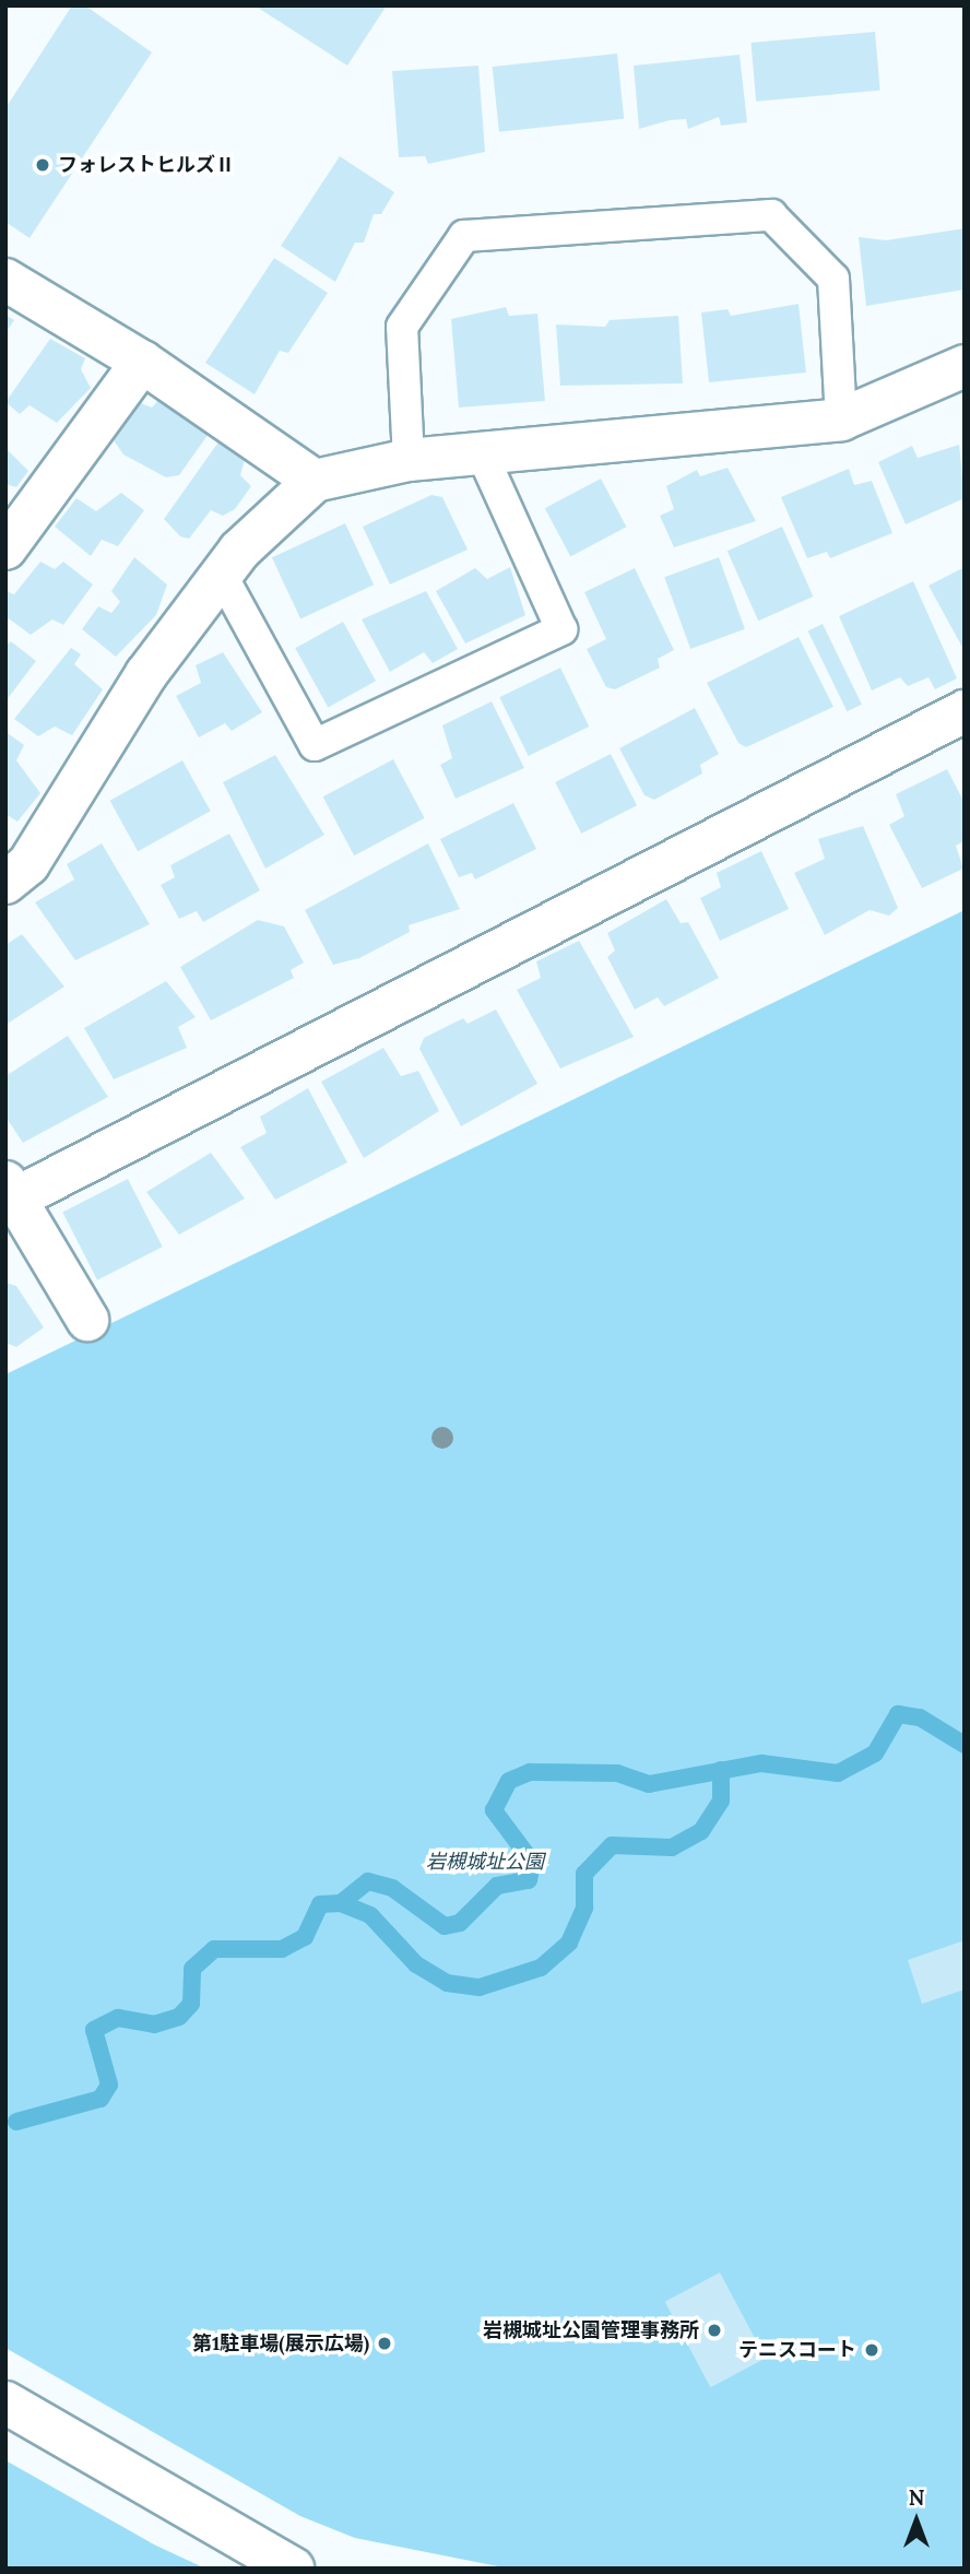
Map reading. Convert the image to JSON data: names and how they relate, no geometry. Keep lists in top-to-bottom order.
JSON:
{
  "parks": ["岩槻城址公園"],
  "places": [
    "フォレストヒルズⅡ",
    "岩槻城址公園管理事務所",
    "第1駐車場(展示広場)",
    "テニスコート"
  ],
  "north": "top"
}
